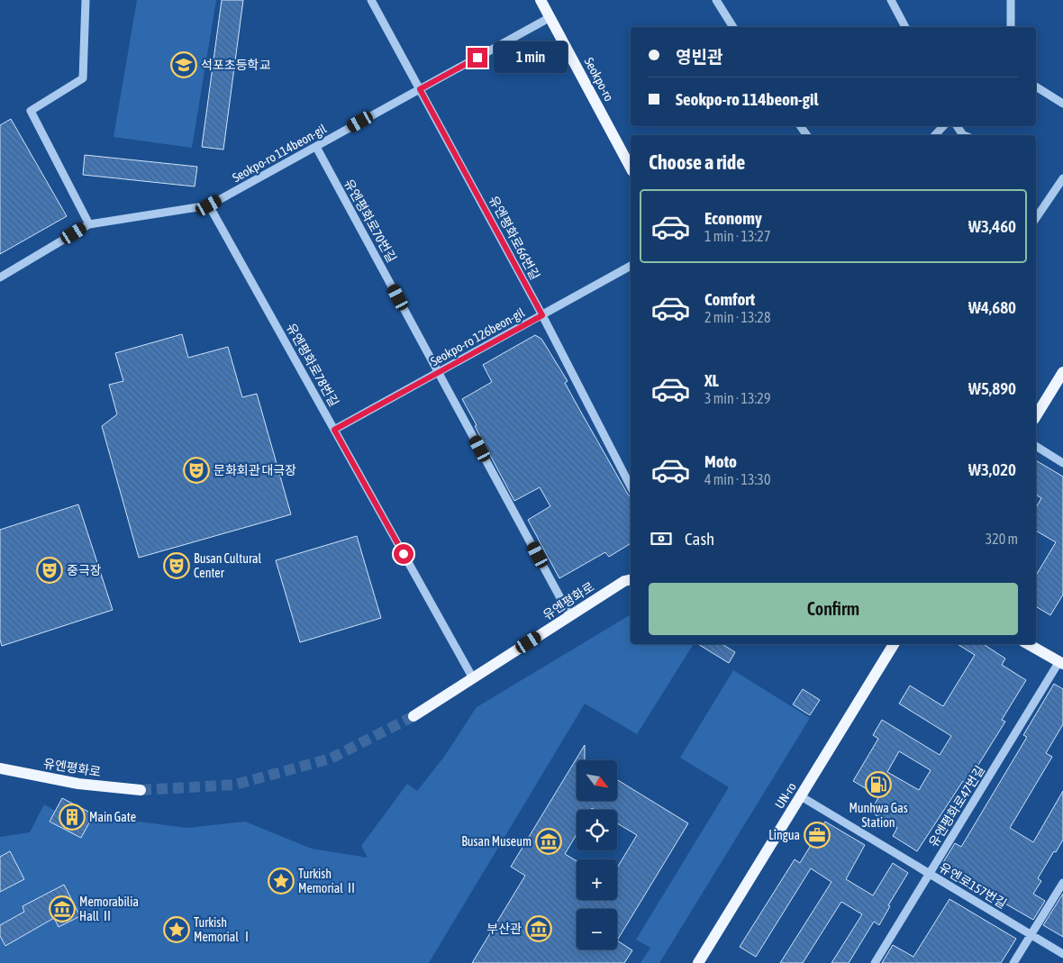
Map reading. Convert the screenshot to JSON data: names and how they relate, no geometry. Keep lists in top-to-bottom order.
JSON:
{
  "streets": {
    "main road": ["Seokpo-ro", "유엔평화로", "UN-ro"],
    "street": [
      "Seokpo-ro 114beon-gil",
      "유엔평화로70번길",
      "유엔평화로66번길",
      "Seokpo-ro 126beon-gil",
      "유엔평화로78번길",
      "유엔평화로47번길",
      "유엔로157번길"
    ]
  },
  "crossings": [
    ["Seokpo-ro", "Seokpo-ro 114beon-gil"],
    ["Seokpo-ro 114beon-gil", "유엔평화로70번길"],
    ["Seokpo-ro 114beon-gil", "유엔평화로66번길"],
    ["Seokpo-ro 114beon-gil", "유엔평화로78번길"],
    ["유엔평화로70번길", "Seokpo-ro 126beon-gil"],
    ["유엔평화로70번길", "유엔평화로"],
    ["유엔평화로66번길", "Seokpo-ro 126beon-gil"],
    ["Seokpo-ro 126beon-gil", "유엔평화로78번길"],
    ["유엔평화로78번길", "유엔평화로"],
    ["UN-ro", "유엔로157번길"],
    ["유엔평화로47번길", "유엔로157번길"]
  ],
  "places": {
    "school or university": ["석포초등학교"],
    "theatre": ["문화회관 대극장", "Busan Cultural Center", "중극장"],
    "fuel station": ["Munhwa Gas Station"],
    "building": ["Main Gate"],
    "office": ["Lingua"],
    "museum": ["Busan Museum", "Memorabilia Hall Ⅱ", "부산관"],
    "place": ["Turkish Memorial Ⅱ", "Turkish Memorial Ⅰ"]
  },
  "north": "bottom right",
  "page": {
    "banner": ["영빈관", "Seokpo-ro 114beon-gil"],
    "bubble": "1 min",
    "heading": "Choose a ride",
    "list": [
      {
        "name": "Economy",
        "note": "1 min · 13:27",
        "value": "₩3,460"
      },
      {
        "name": "Comfort",
        "note": "2 min · 13:28",
        "value": "₩4,680"
      },
      {
        "name": "XL",
        "note": "3 min · 13:29",
        "value": "₩5,890"
      },
      {
        "name": "Moto",
        "note": "4 min · 13:30",
        "value": "₩3,020"
      }
    ],
    "pay": ["Cash", "320 m"],
    "buttons": "Confirm",
    "map_buttons": ["+", "−"]
  }
}
